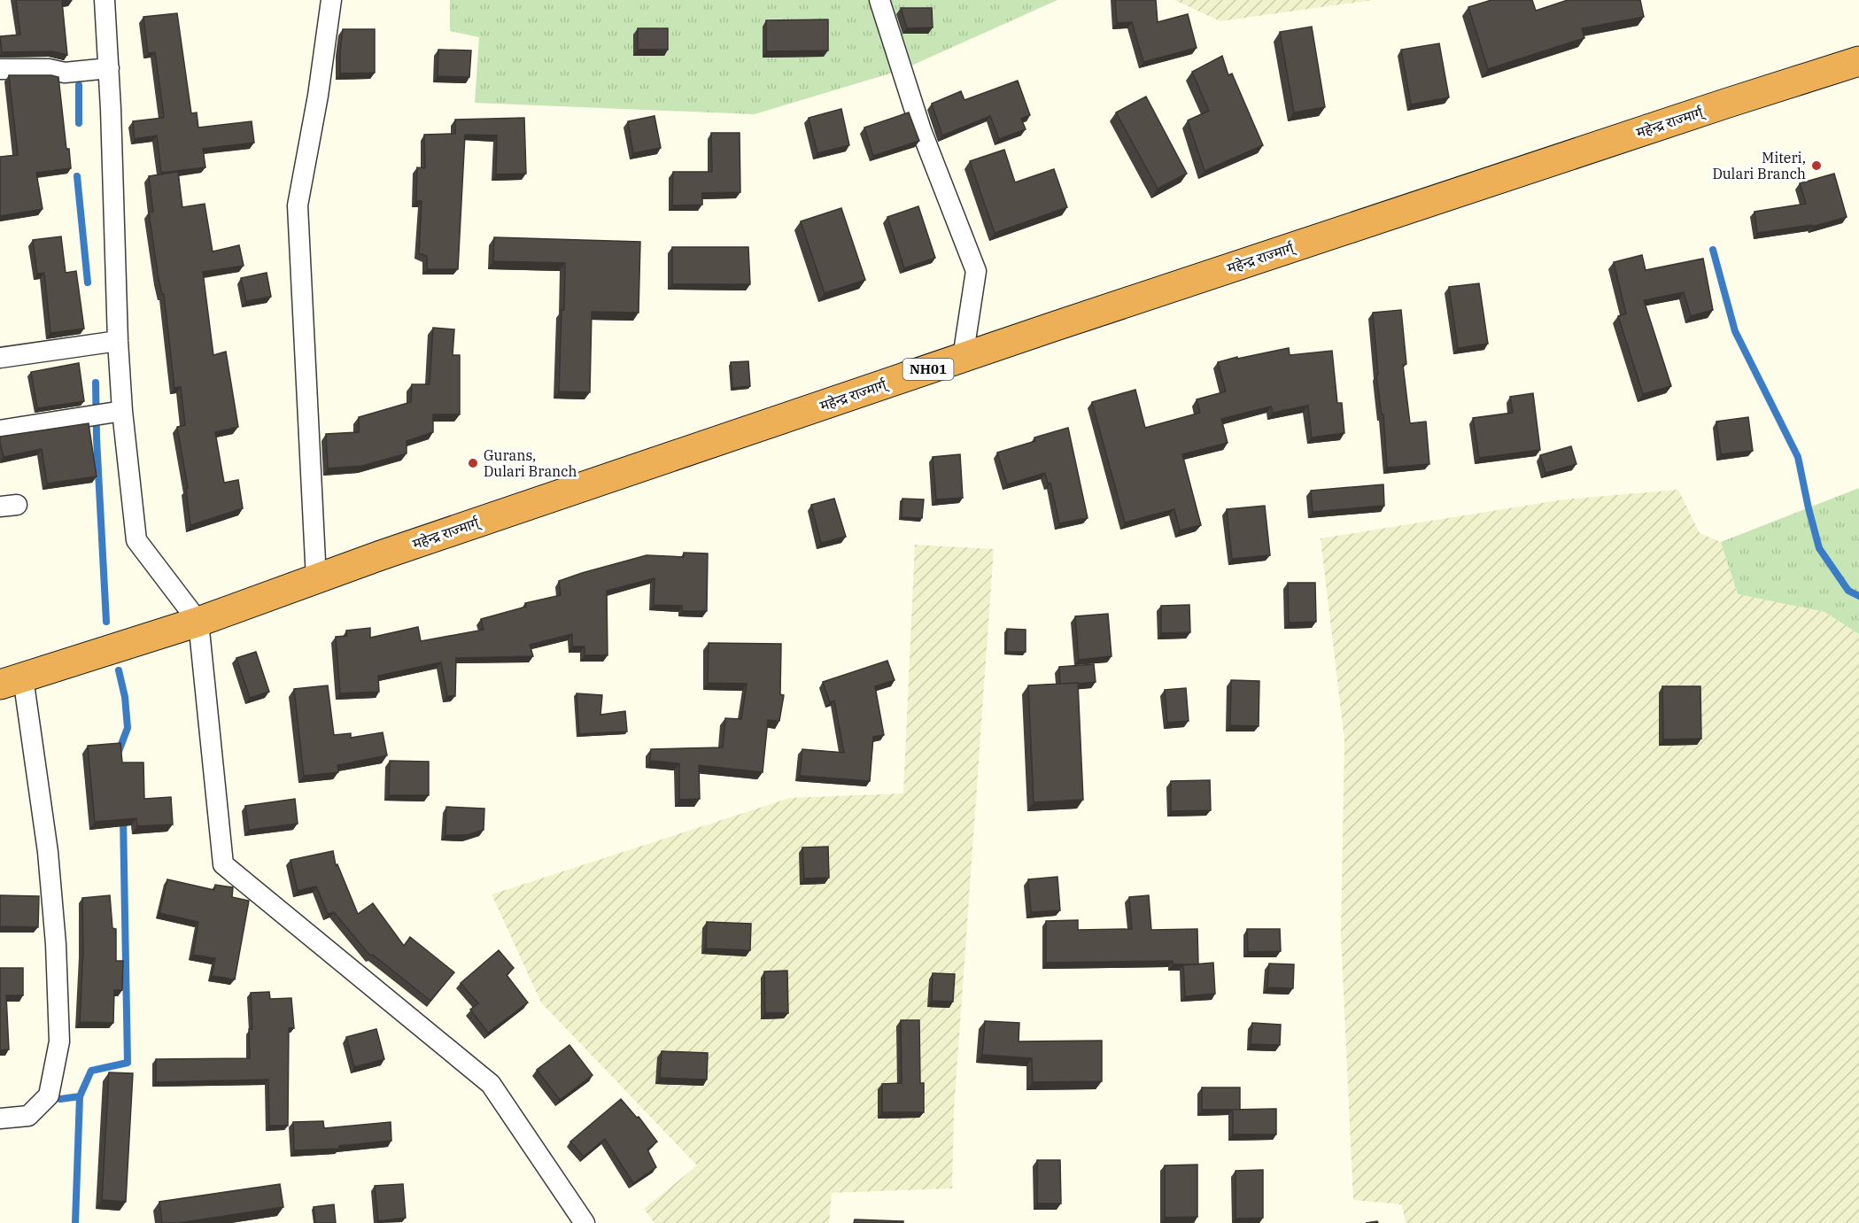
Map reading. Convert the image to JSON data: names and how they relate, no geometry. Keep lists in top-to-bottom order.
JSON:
{
  "streets": {
    "highway": ["महेन्द्र राज्मार्ग्", "NH01"]
  },
  "places": ["Miteri, Dulari Branch", "Gurans, Dulari Branch"]
}
